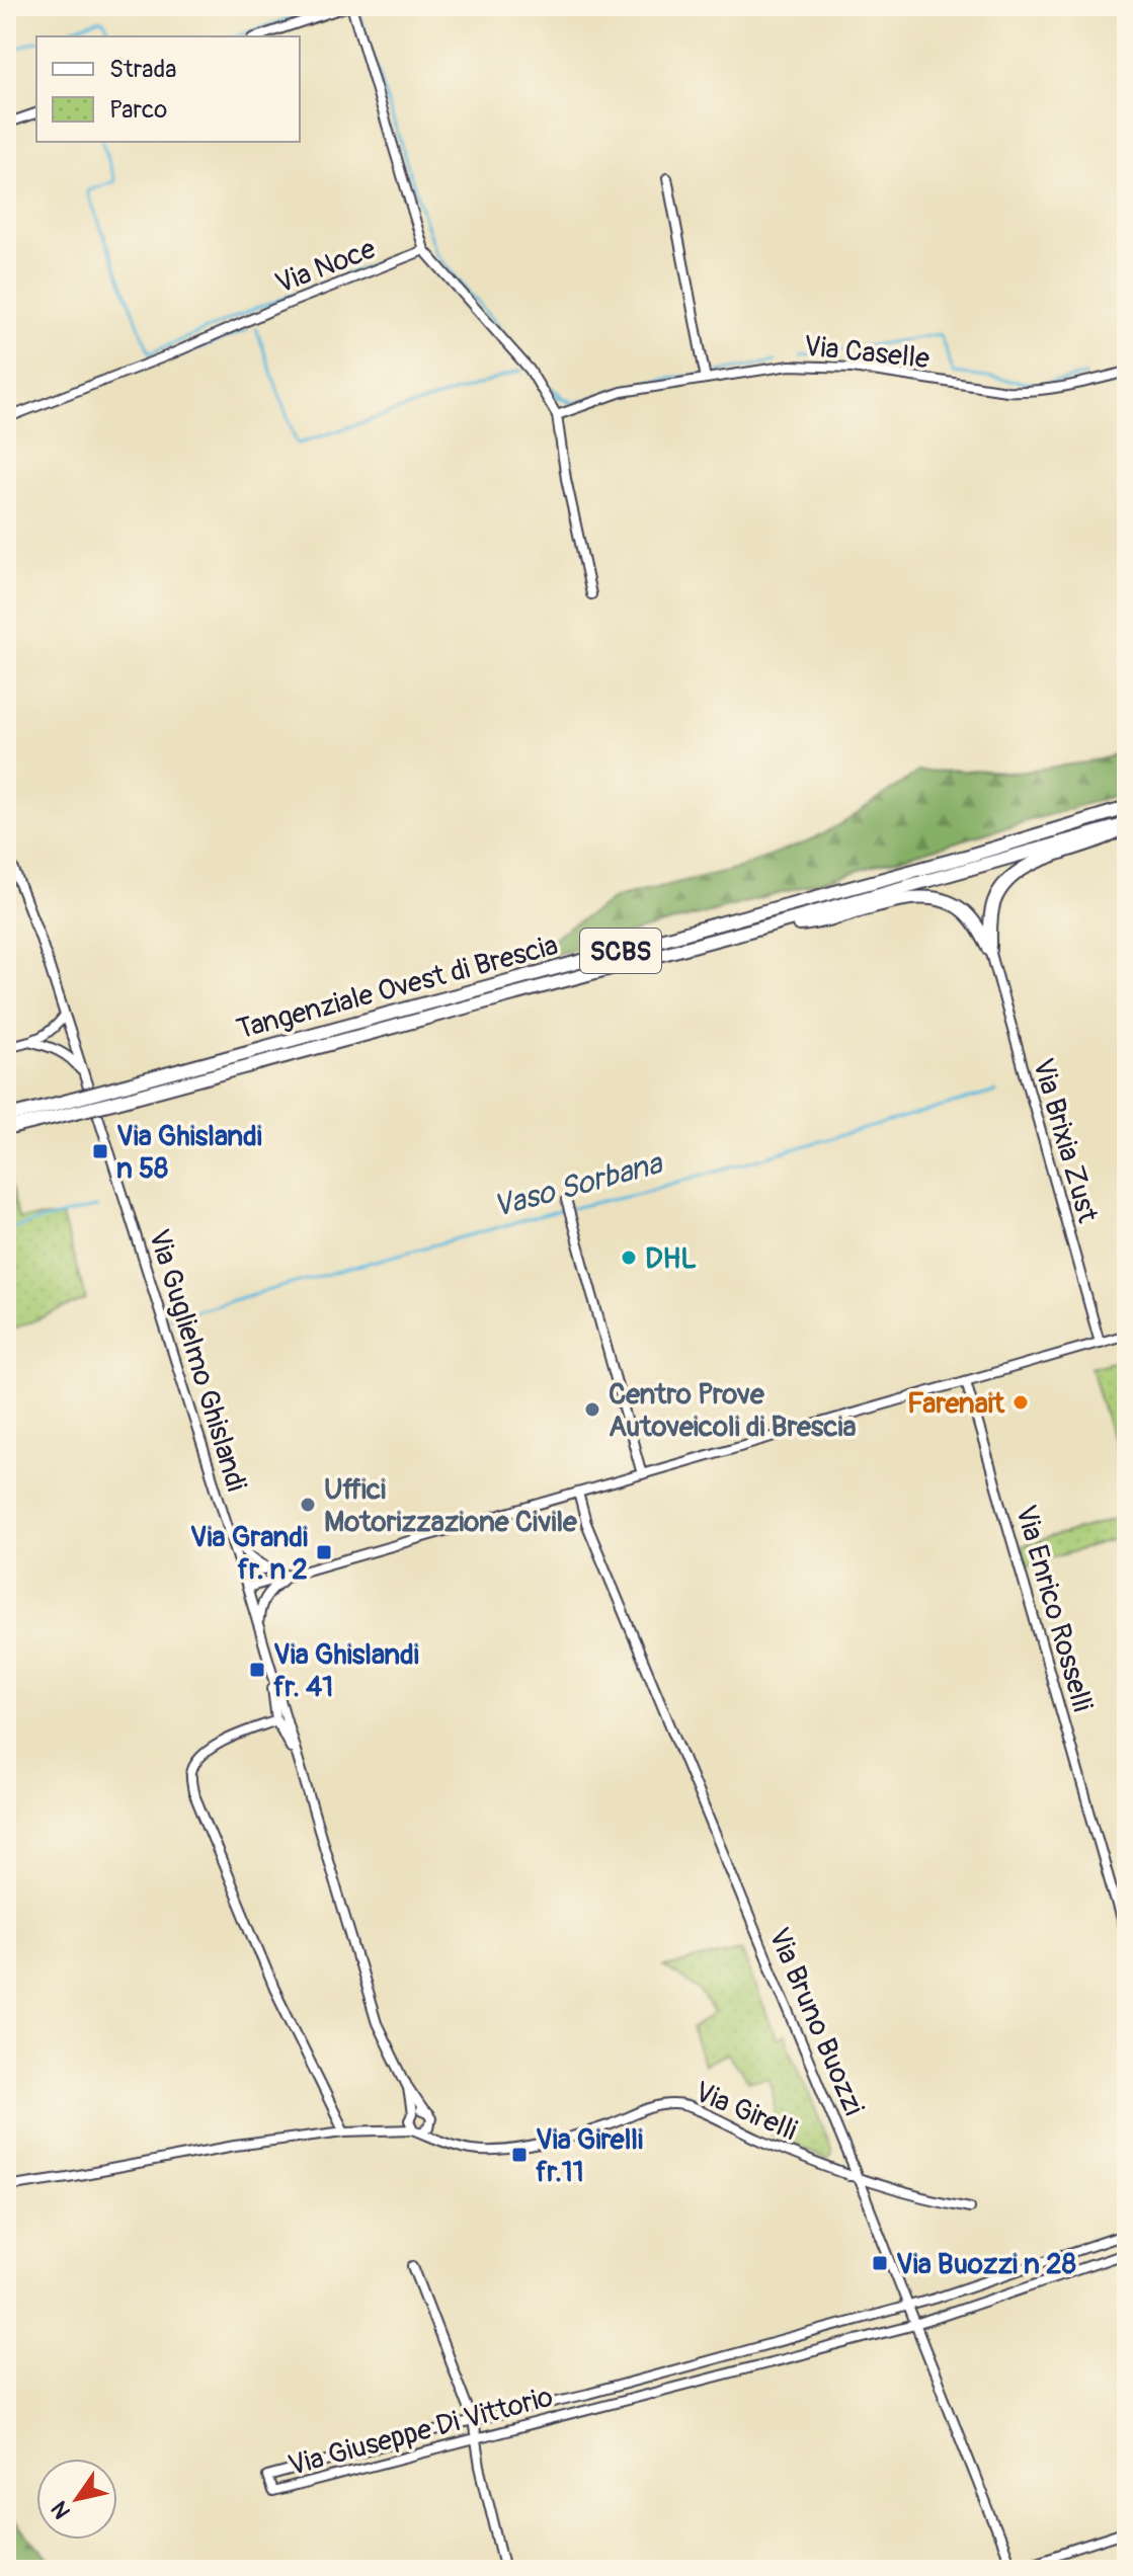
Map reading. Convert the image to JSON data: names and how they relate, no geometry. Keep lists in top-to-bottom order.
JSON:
{
  "streets": {
    "highway": ["SCBS", "Tangenziale Ovest di Brescia"],
    "street": [
      "Via Noce",
      "Via Caselle",
      "Via Brixia Zust",
      "Via Guglielmo Ghislandi",
      "Via Enrico Rosselli",
      "Via Bruno Buozzi",
      "Via Girelli",
      "Via Giuseppe Di Vittorio"
    ]
  },
  "crossings": [
    ["Via Guglielmo Ghislandi", "Via Girelli"],
    ["Via Bruno Buozzi", "Via Girelli"],
    ["Via Bruno Buozzi", "Via Giuseppe Di Vittorio"]
  ],
  "water": ["Vaso Sorbana"],
  "places": {
    "transit": [
      "Via Ghislandi n 58",
      "Via Grandi fr. n 2",
      "Via Ghislandi fr. 41",
      "Via Girelli fr.11",
      "Via Buozzi n 28"
    ],
    "other": [
      "DHL",
      "Farenait",
      "Centro Prove Autoveicoli di Brescia",
      "Uffici Motorizzazione Civile"
    ]
  },
  "legend": ["Strada", "Parco"],
  "north": "bottom left"
}
